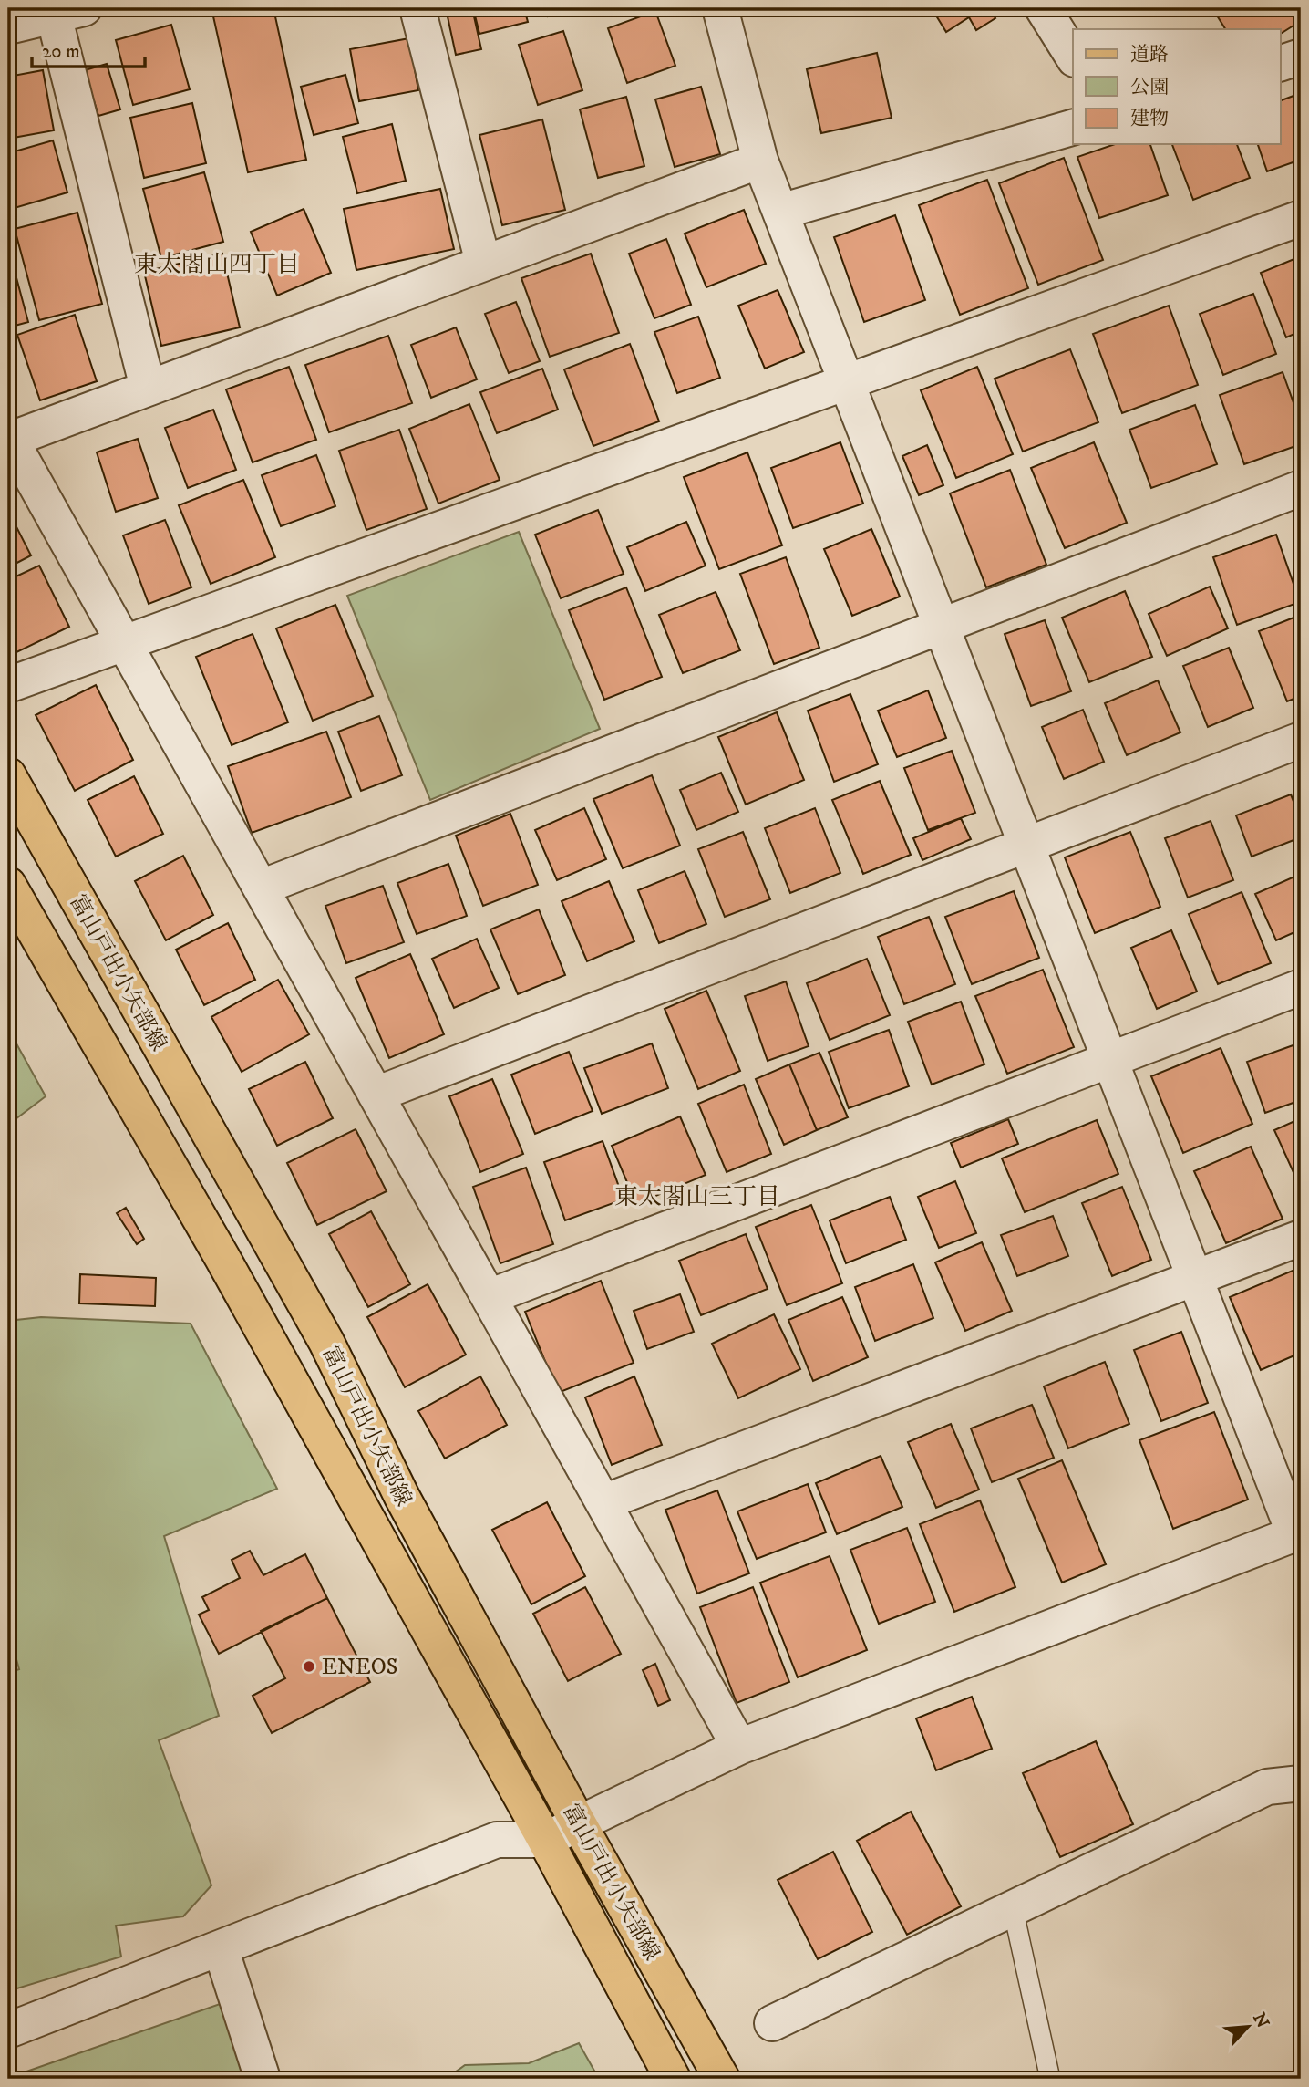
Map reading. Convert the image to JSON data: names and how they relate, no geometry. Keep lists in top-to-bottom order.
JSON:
{
  "streets": {
    "main road": ["富山戸出小矢部線"]
  },
  "districts": ["東太閤山四丁目", "東太閤山三丁目"],
  "places": ["ENEOS"],
  "legend": ["道路", "公園", "建物"],
  "scale_bar": "20 m",
  "north": "top right"
}
